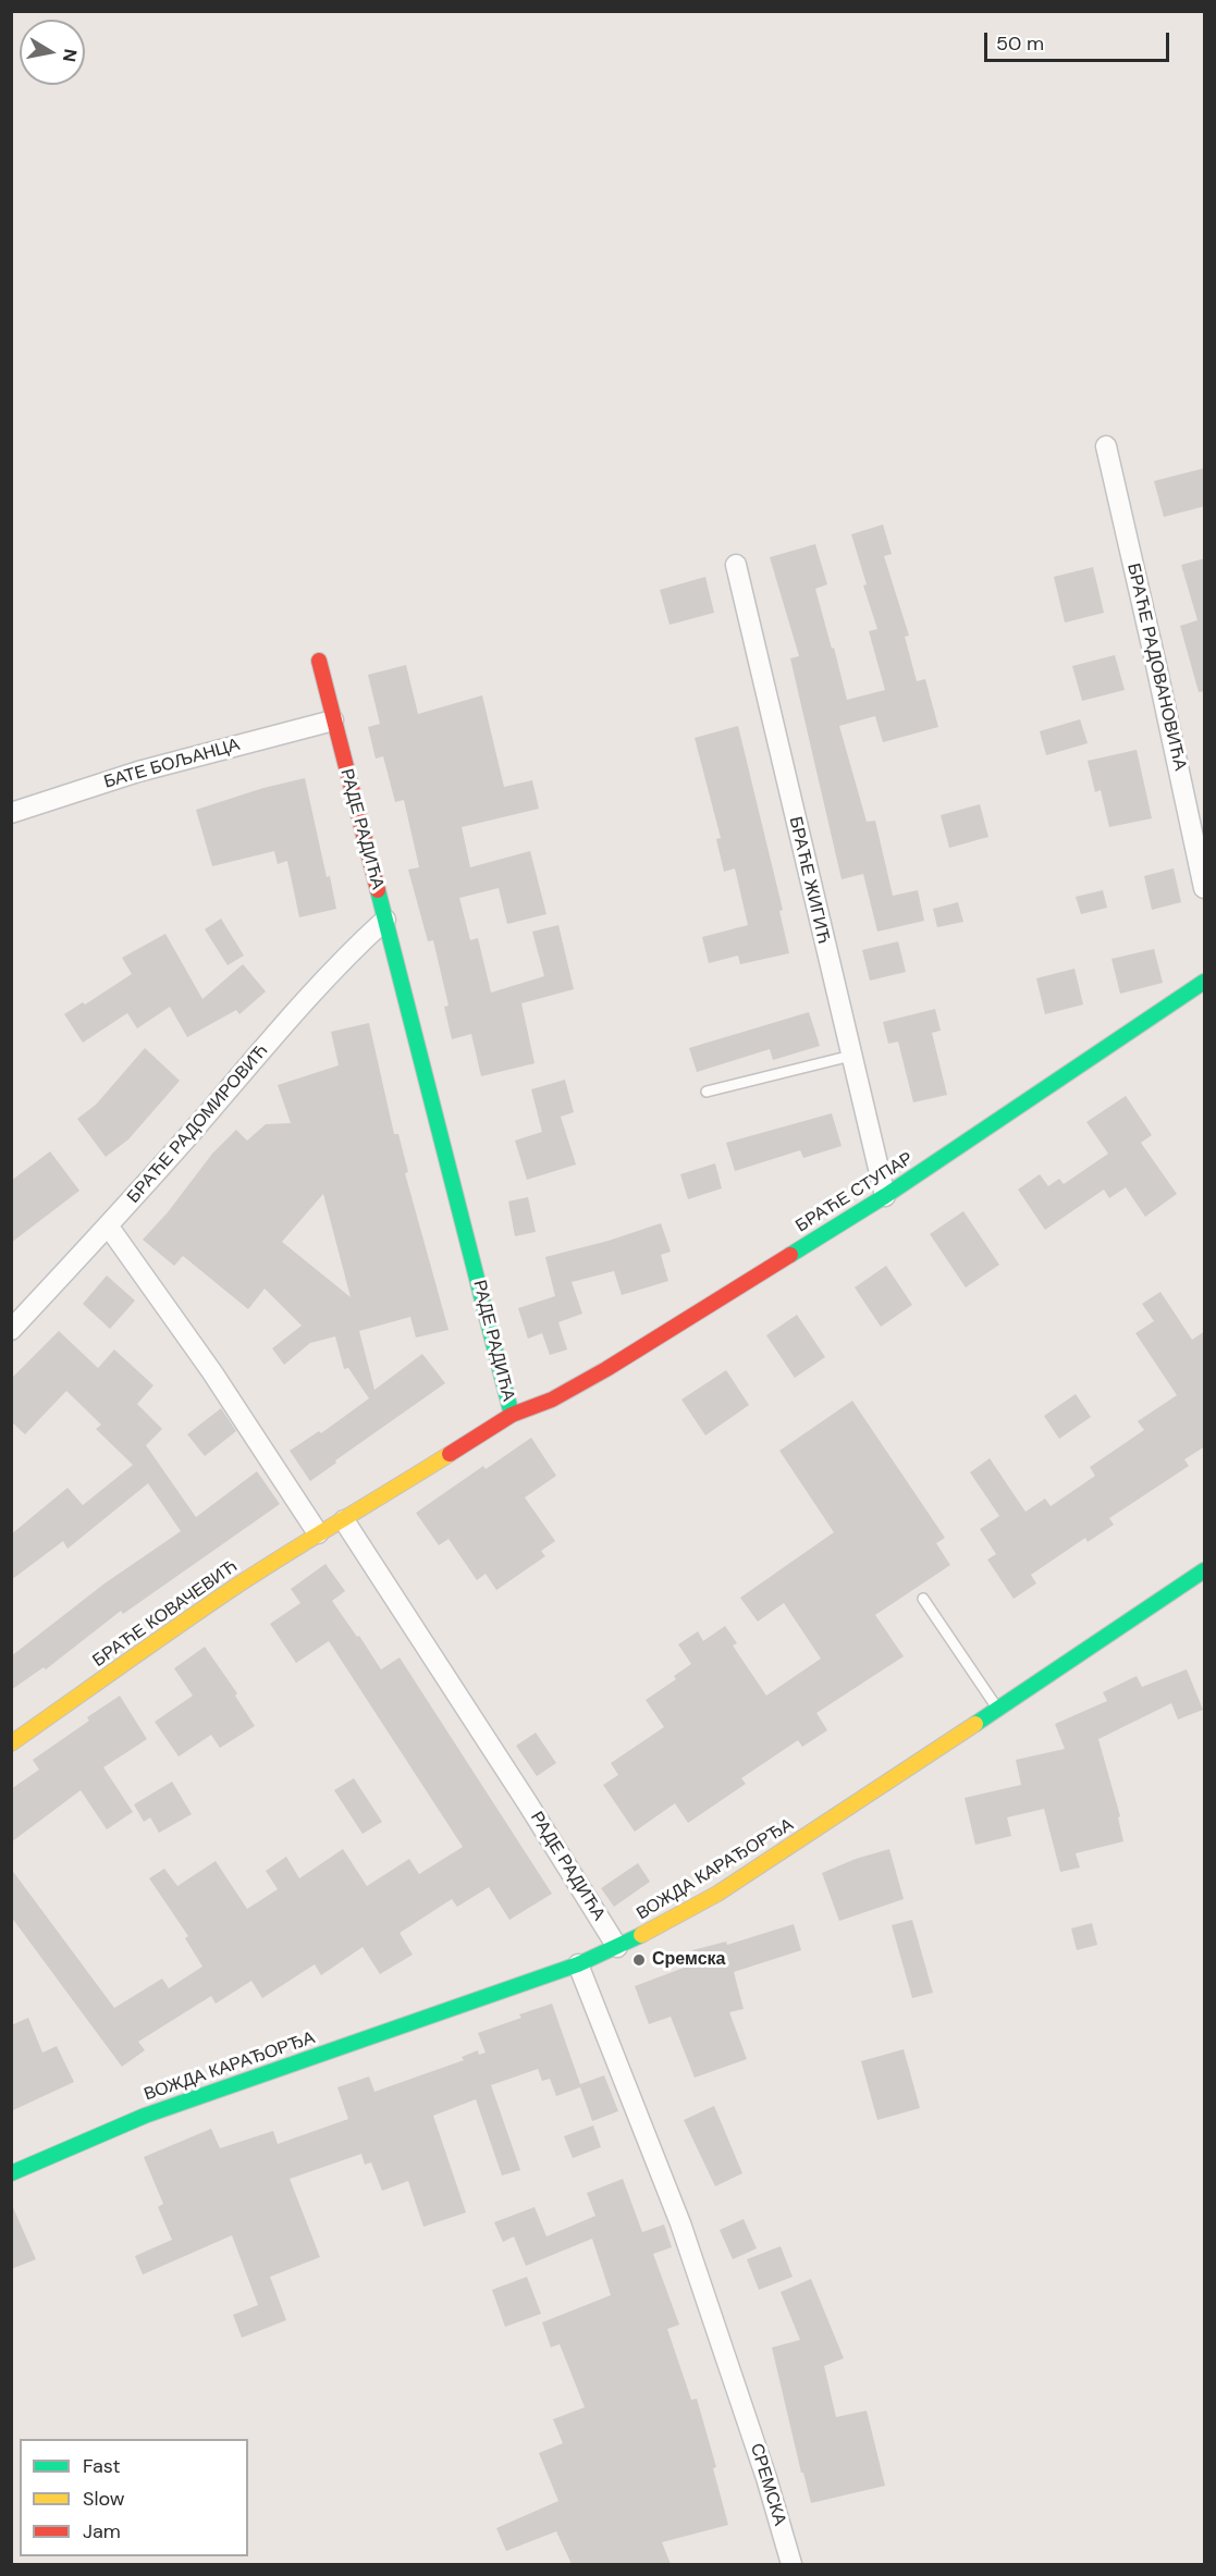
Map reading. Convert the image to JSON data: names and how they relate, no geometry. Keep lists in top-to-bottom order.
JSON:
{
  "streets": {
    "street": [
      "БРАЋЕ РАДОВАНОВИЋА",
      "БАТЕ БОЉАНЦА",
      "РАДЕ РАДИЋА",
      "БРАЋЕ ЖИГИЋ",
      "БРАЋЕ РАДОМИРОВИЋ",
      "БРАЋЕ СТУПАР",
      "БРАЋЕ КОВАЧЕВИЋ",
      "ВОЖДА КАРАЂОРЂА",
      "СРЕМСКА"
    ]
  },
  "crossings": [
    ["БАТЕ БОЉАНЦА", "РАДЕ РАДИЋА"],
    ["РАДЕ РАДИЋА", "БРАЋЕ РАДОМИРОВИЋ"],
    ["РАДЕ РАДИЋА", "БРАЋЕ СТУПАР"],
    ["РАДЕ РАДИЋА", "БРАЋЕ КОВАЧЕВИЋ"],
    ["РАДЕ РАДИЋА", "ВОЖДА КАРАЂОРЂА"],
    ["БРАЋЕ ЖИГИЋ", "БРАЋЕ СТУПАР"],
    ["ВОЖДА КАРАЂОРЂА", "СРЕМСКА"]
  ],
  "places": ["Сремска"],
  "legend": ["Fast", "Slow", "Jam"],
  "scale_bar": "50 m",
  "north": "right"
}
